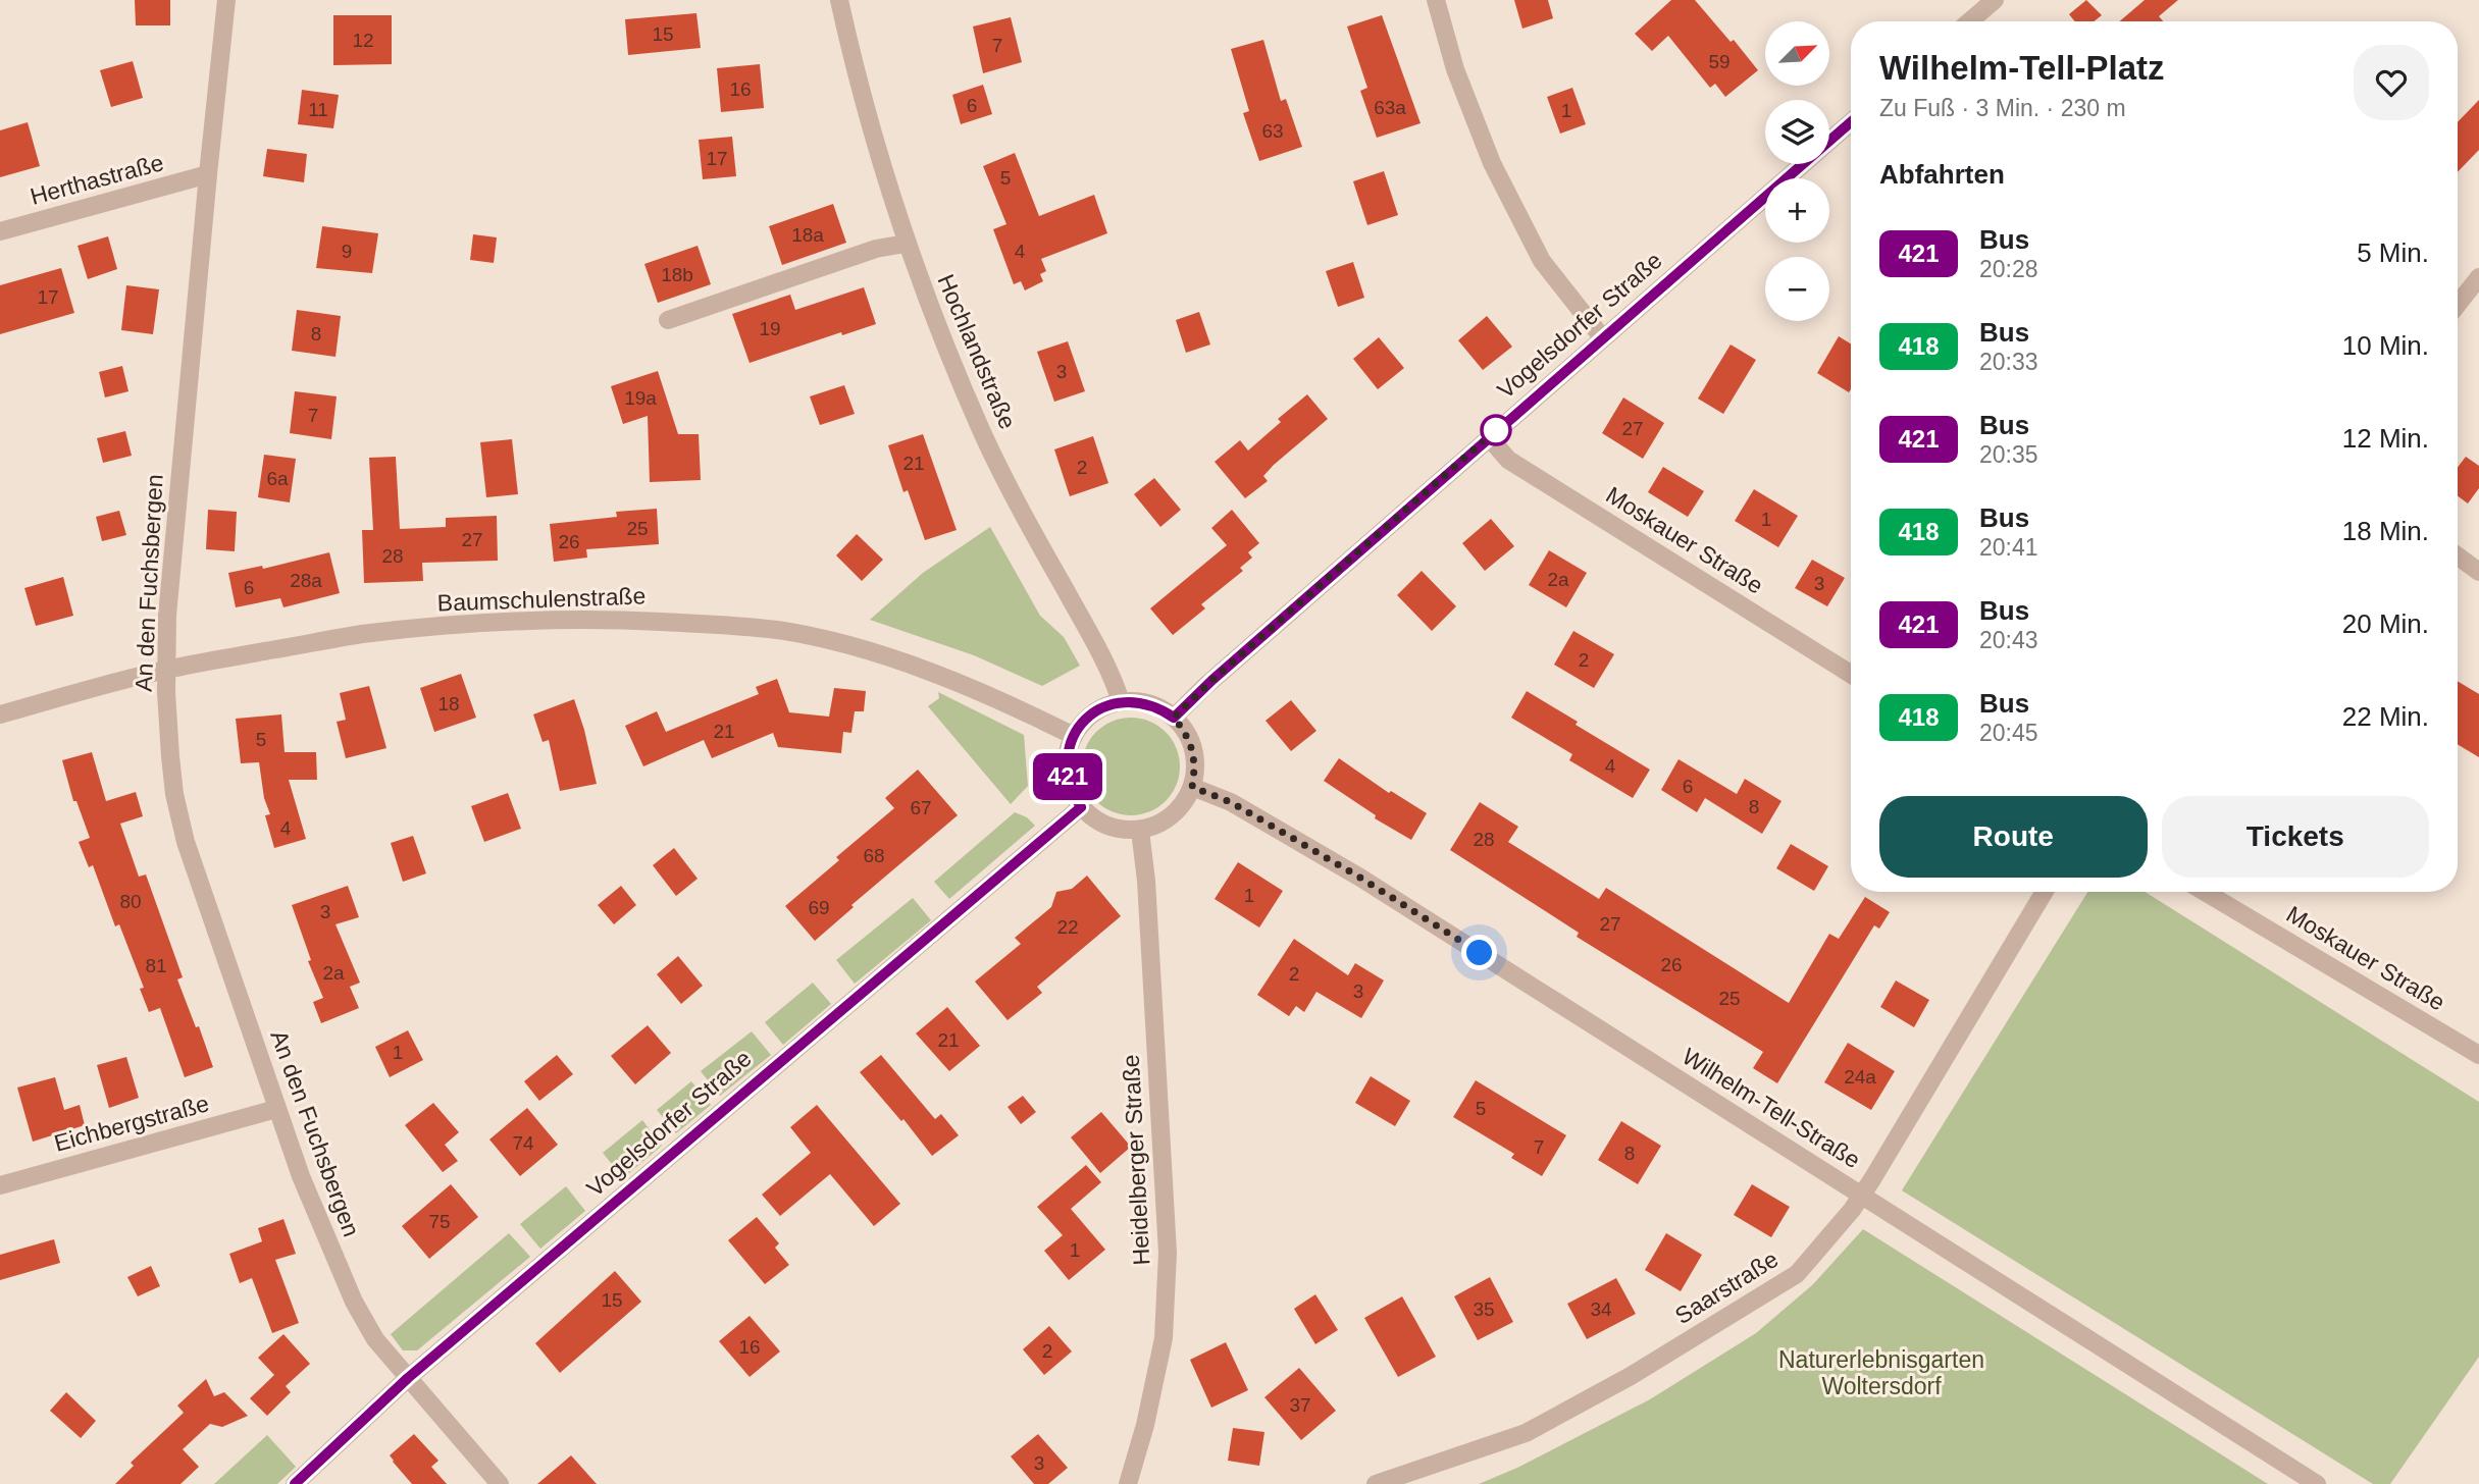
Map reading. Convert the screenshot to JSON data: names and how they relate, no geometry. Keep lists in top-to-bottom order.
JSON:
{
  "streets": {
    "street": [
      "Herthastraße",
      "Vogelsdorfer Straße",
      "Hochlandstraße",
      "Moskauer Straße",
      "An den Fuchsbergen",
      "Baumschulenstraße",
      "Wilhelm-Tell-Straße",
      "Eichbergstraße",
      "Heidelberger Straße",
      "Saarstraße"
    ]
  },
  "crossings": [
    ["Herthastraße", "An den Fuchsbergen"],
    ["Vogelsdorfer Straße", "Hochlandstraße"],
    ["Vogelsdorfer Straße", "Moskauer Straße"],
    ["Vogelsdorfer Straße", "An den Fuchsbergen"],
    ["Vogelsdorfer Straße", "Baumschulenstraße"],
    ["Vogelsdorfer Straße", "Wilhelm-Tell-Straße"],
    ["Vogelsdorfer Straße", "Heidelberger Straße"],
    ["Hochlandstraße", "Baumschulenstraße"],
    ["Hochlandstraße", "Wilhelm-Tell-Straße"],
    ["Hochlandstraße", "Heidelberger Straße"],
    ["An den Fuchsbergen", "Baumschulenstraße"],
    ["An den Fuchsbergen", "Eichbergstraße"],
    ["Baumschulenstraße", "Wilhelm-Tell-Straße"],
    ["Baumschulenstraße", "Heidelberger Straße"],
    ["Wilhelm-Tell-Straße", "Heidelberger Straße"],
    ["Wilhelm-Tell-Straße", "Saarstraße"]
  ],
  "parks": ["Naturerlebnisgarten Woltersdorf"],
  "lines": ["bus line 421"],
  "house_numbers": [
    "15",
    "12",
    "7",
    "59",
    "16",
    "6",
    "63a",
    "11",
    "1",
    "63",
    "17",
    "5",
    "18a",
    "9",
    "4",
    "18b",
    "17",
    "19",
    "8",
    "3",
    "19a",
    "7",
    "27",
    "21",
    "2",
    "6a",
    "1",
    "25",
    "27",
    "26",
    "28",
    "2a",
    "28a",
    "3",
    "6",
    "2",
    "18",
    "21",
    "5",
    "4",
    "6",
    "8",
    "67",
    "4",
    "28",
    "68",
    "1",
    "80",
    "69",
    "3",
    "27",
    "22",
    "26",
    "81",
    "2a",
    "2",
    "3",
    "25",
    "21",
    "1",
    "24a",
    "5",
    "74",
    "7",
    "8",
    "75",
    "1",
    "15",
    "35",
    "34",
    "16",
    "2",
    "37",
    "3"
  ],
  "north": "top right",
  "page": {
    "on_map": "421",
    "map_buttons": ["+", "−"],
    "heading": [
      ["Wilhelm-Tell-Platz", "Zu Fuß · 3 Min. · 230 m"],
      "Abfahrten"
    ],
    "list": [
      {
        "mark": "421",
        "name": "Bus",
        "note": "20:28",
        "value": "5 Min."
      },
      {
        "mark": "418",
        "name": "Bus",
        "note": "20:33",
        "value": "10 Min."
      },
      {
        "mark": "421",
        "name": "Bus",
        "note": "20:35",
        "value": "12 Min."
      },
      {
        "mark": "418",
        "name": "Bus",
        "note": "20:41",
        "value": "18 Min."
      },
      {
        "mark": "421",
        "name": "Bus",
        "note": "20:43",
        "value": "20 Min."
      },
      {
        "mark": "418",
        "name": "Bus",
        "note": "20:45",
        "value": "22 Min."
      }
    ],
    "buttons": ["Route", "Tickets"]
  }
}
